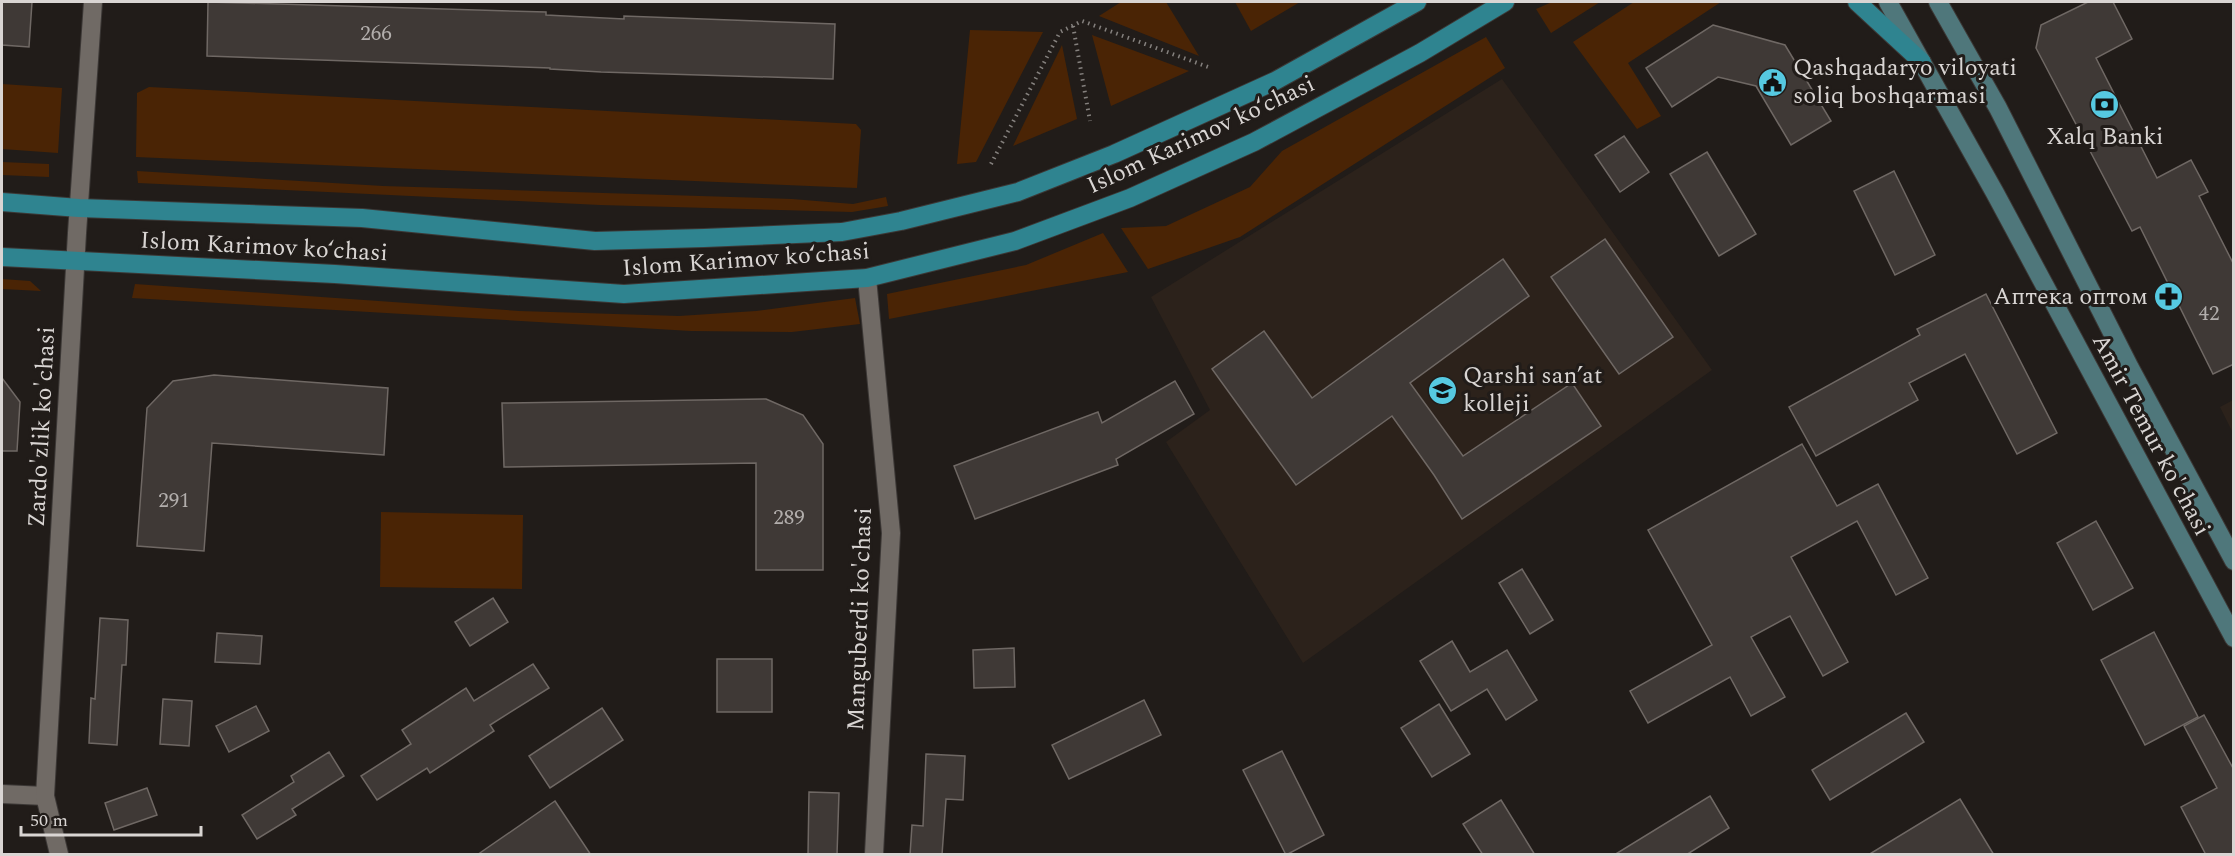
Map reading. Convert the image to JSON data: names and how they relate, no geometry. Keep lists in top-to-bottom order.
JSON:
{
  "streets": {
    "main road": ["Islom Karimov ko‘chasi", "Amir Temur ko'chasi"],
    "street": ["Zardo'zlik ko'chasi", "Manguberdi ko'chasi"]
  },
  "crossings": [
    ["Islom Karimov ko‘chasi", "Zardo'zlik ko'chasi"],
    ["Islom Karimov ko‘chasi", "Manguberdi ko'chasi"]
  ],
  "places": {
    "public building": ["Qashqadaryo viloyati soliq boshqarmasi"],
    "bank": ["Xalq Banki"],
    "pharmacy": ["Аптека оптом"],
    "school or university": ["Qarshi san’at kolleji"]
  },
  "house_numbers": [
    "266",
    "42",
    "291",
    "289"
  ],
  "scale_bar": "50 m"
}
